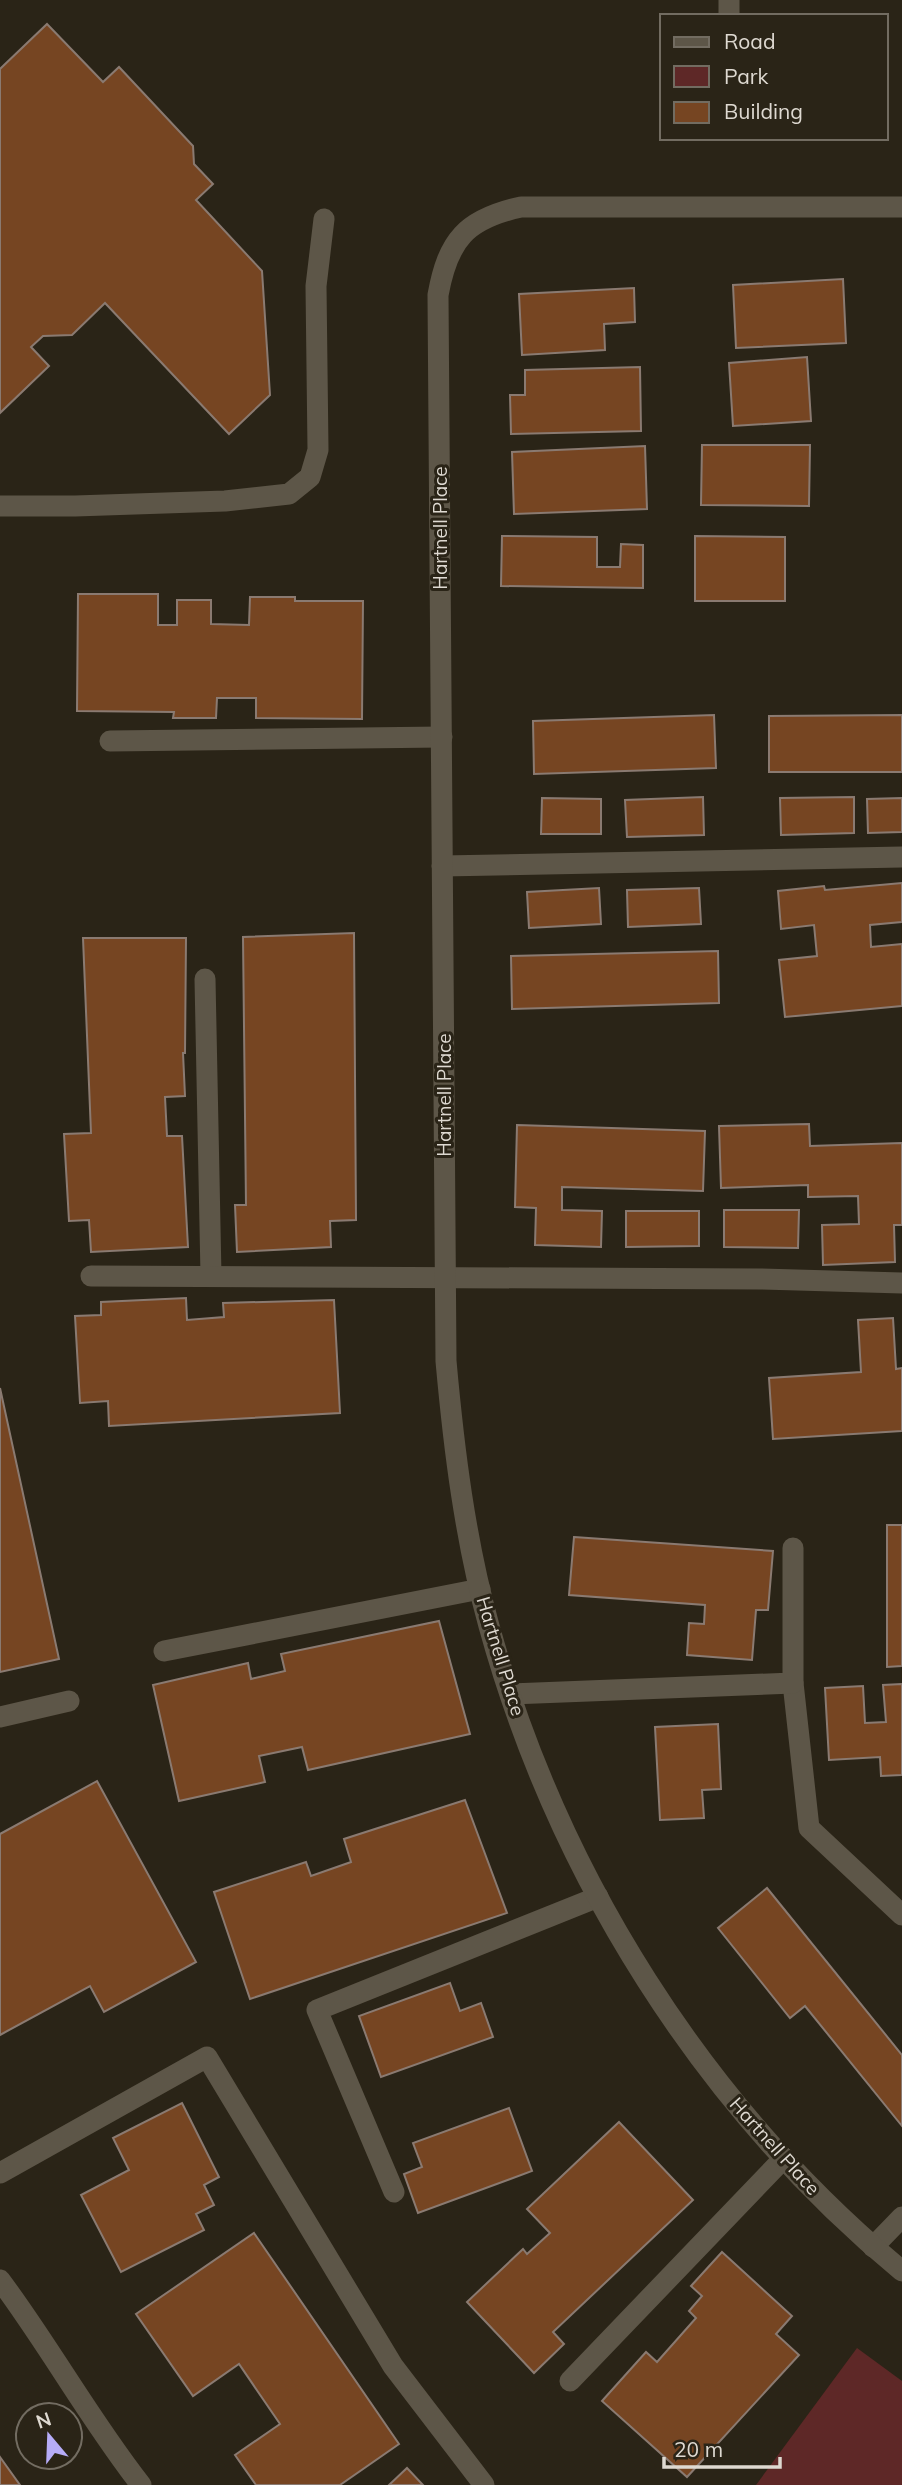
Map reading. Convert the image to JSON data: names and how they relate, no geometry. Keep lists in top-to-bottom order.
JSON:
{
  "streets": {
    "street": ["Hartnell Place"]
  },
  "legend": ["Road", "Park", "Building"],
  "scale_bar": "20 m",
  "north": "top"
}
